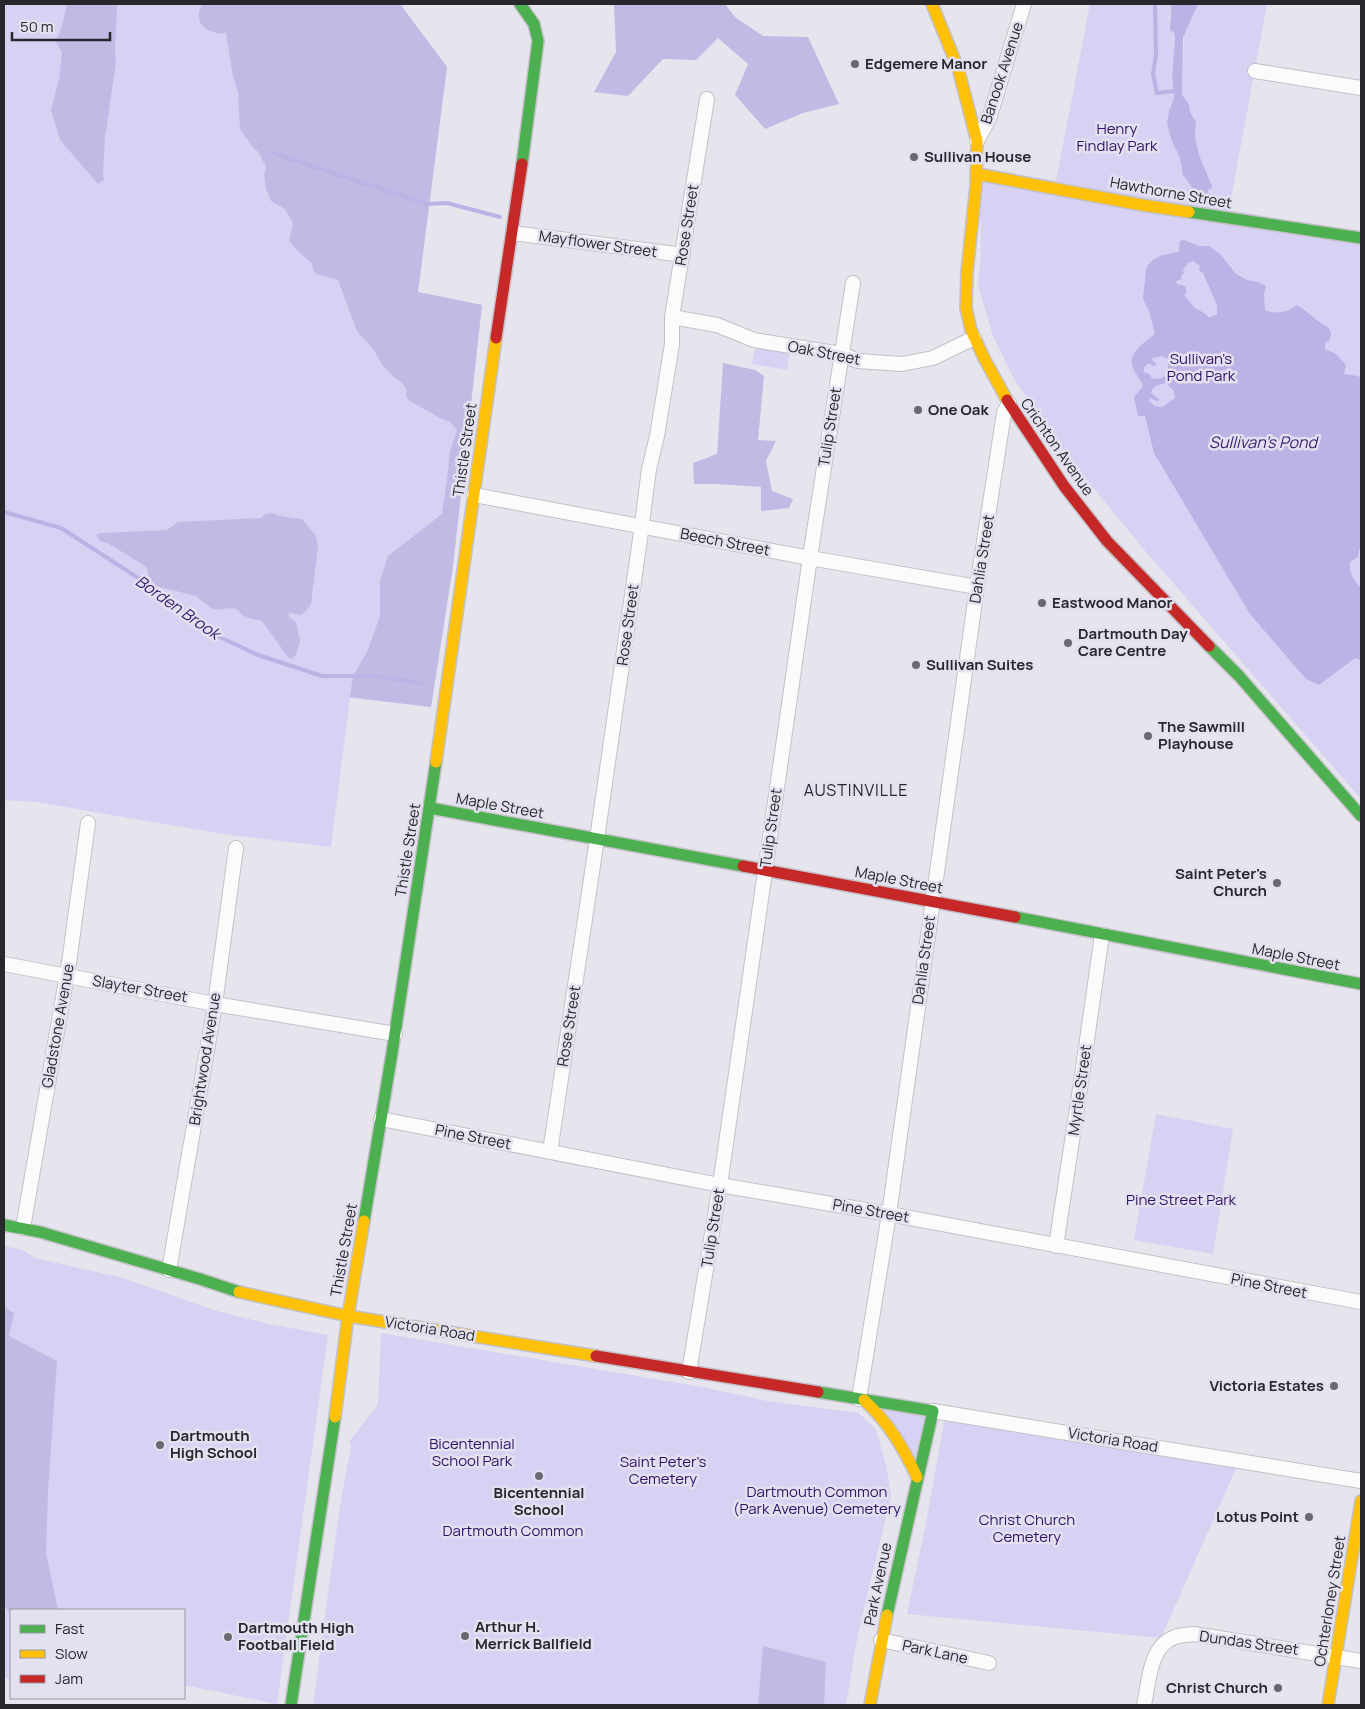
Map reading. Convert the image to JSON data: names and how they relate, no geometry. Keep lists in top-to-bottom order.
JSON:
{
  "streets": {
    "street": [
      "Banook Avenue",
      "Hawthorne Street",
      "Rose Street",
      "Mayflower Street",
      "Oak Street",
      "Tulip Street",
      "Crichton Avenue",
      "Thistle Street",
      "Beech Street",
      "Dahlia Street",
      "Maple Street",
      "Slayter Street",
      "Gladstone Avenue",
      "Brightwood Avenue",
      "Myrtle Street",
      "Pine Street",
      "Victoria Road",
      "Park Avenue",
      "Ochterloney Street",
      "Dundas Street",
      "Park Lane"
    ]
  },
  "crossings": [
    ["Banook Avenue", "Crichton Avenue"],
    ["Hawthorne Street", "Crichton Avenue"],
    ["Rose Street", "Mayflower Street"],
    ["Rose Street", "Oak Street"],
    ["Rose Street", "Beech Street"],
    ["Rose Street", "Maple Street"],
    ["Rose Street", "Pine Street"],
    ["Mayflower Street", "Thistle Street"],
    ["Oak Street", "Tulip Street"],
    ["Oak Street", "Crichton Avenue"],
    ["Tulip Street", "Beech Street"],
    ["Tulip Street", "Maple Street"],
    ["Tulip Street", "Pine Street"],
    ["Tulip Street", "Victoria Road"],
    ["Crichton Avenue", "Dahlia Street"],
    ["Thistle Street", "Beech Street"],
    ["Thistle Street", "Maple Street"],
    ["Thistle Street", "Slayter Street"],
    ["Thistle Street", "Pine Street"],
    ["Thistle Street", "Victoria Road"],
    ["Beech Street", "Dahlia Street"],
    ["Dahlia Street", "Maple Street"],
    ["Dahlia Street", "Pine Street"],
    ["Dahlia Street", "Victoria Road"],
    ["Maple Street", "Myrtle Street"],
    ["Slayter Street", "Gladstone Avenue"],
    ["Slayter Street", "Brightwood Avenue"],
    ["Gladstone Avenue", "Victoria Road"],
    ["Brightwood Avenue", "Victoria Road"],
    ["Myrtle Street", "Pine Street"],
    ["Victoria Road", "Park Avenue"],
    ["Park Avenue", "Park Lane"],
    ["Ochterloney Street", "Dundas Street"]
  ],
  "districts": ["AUSTINVILLE"],
  "water": ["Sullivan's Pond", "Borden Brook"],
  "parks": [
    "Henry Findlay Park",
    "Sullivan's Pond Park",
    "Pine Street Park",
    "Bicentennial School Park",
    "Saint Peter's Cemetery",
    "Dartmouth Common (Park Avenue) Cemetery",
    "Christ Church Cemetery",
    "Dartmouth Common"
  ],
  "places": [
    "Edgemere Manor",
    "Sullivan House",
    "One Oak",
    "Eastwood Manor",
    "Dartmouth Day Care Centre",
    "Sullivan Suites",
    "The Sawmill Playhouse",
    "Saint Peter's Church",
    "Victoria Estates",
    "Dartmouth High School",
    "Bicentennial School",
    "Lotus Point",
    "Arthur H. Merrick Ballfield",
    "Dartmouth High Football Field",
    "Christ Church"
  ],
  "legend": ["Fast", "Slow", "Jam"],
  "scale_bar": "50 m"
}
